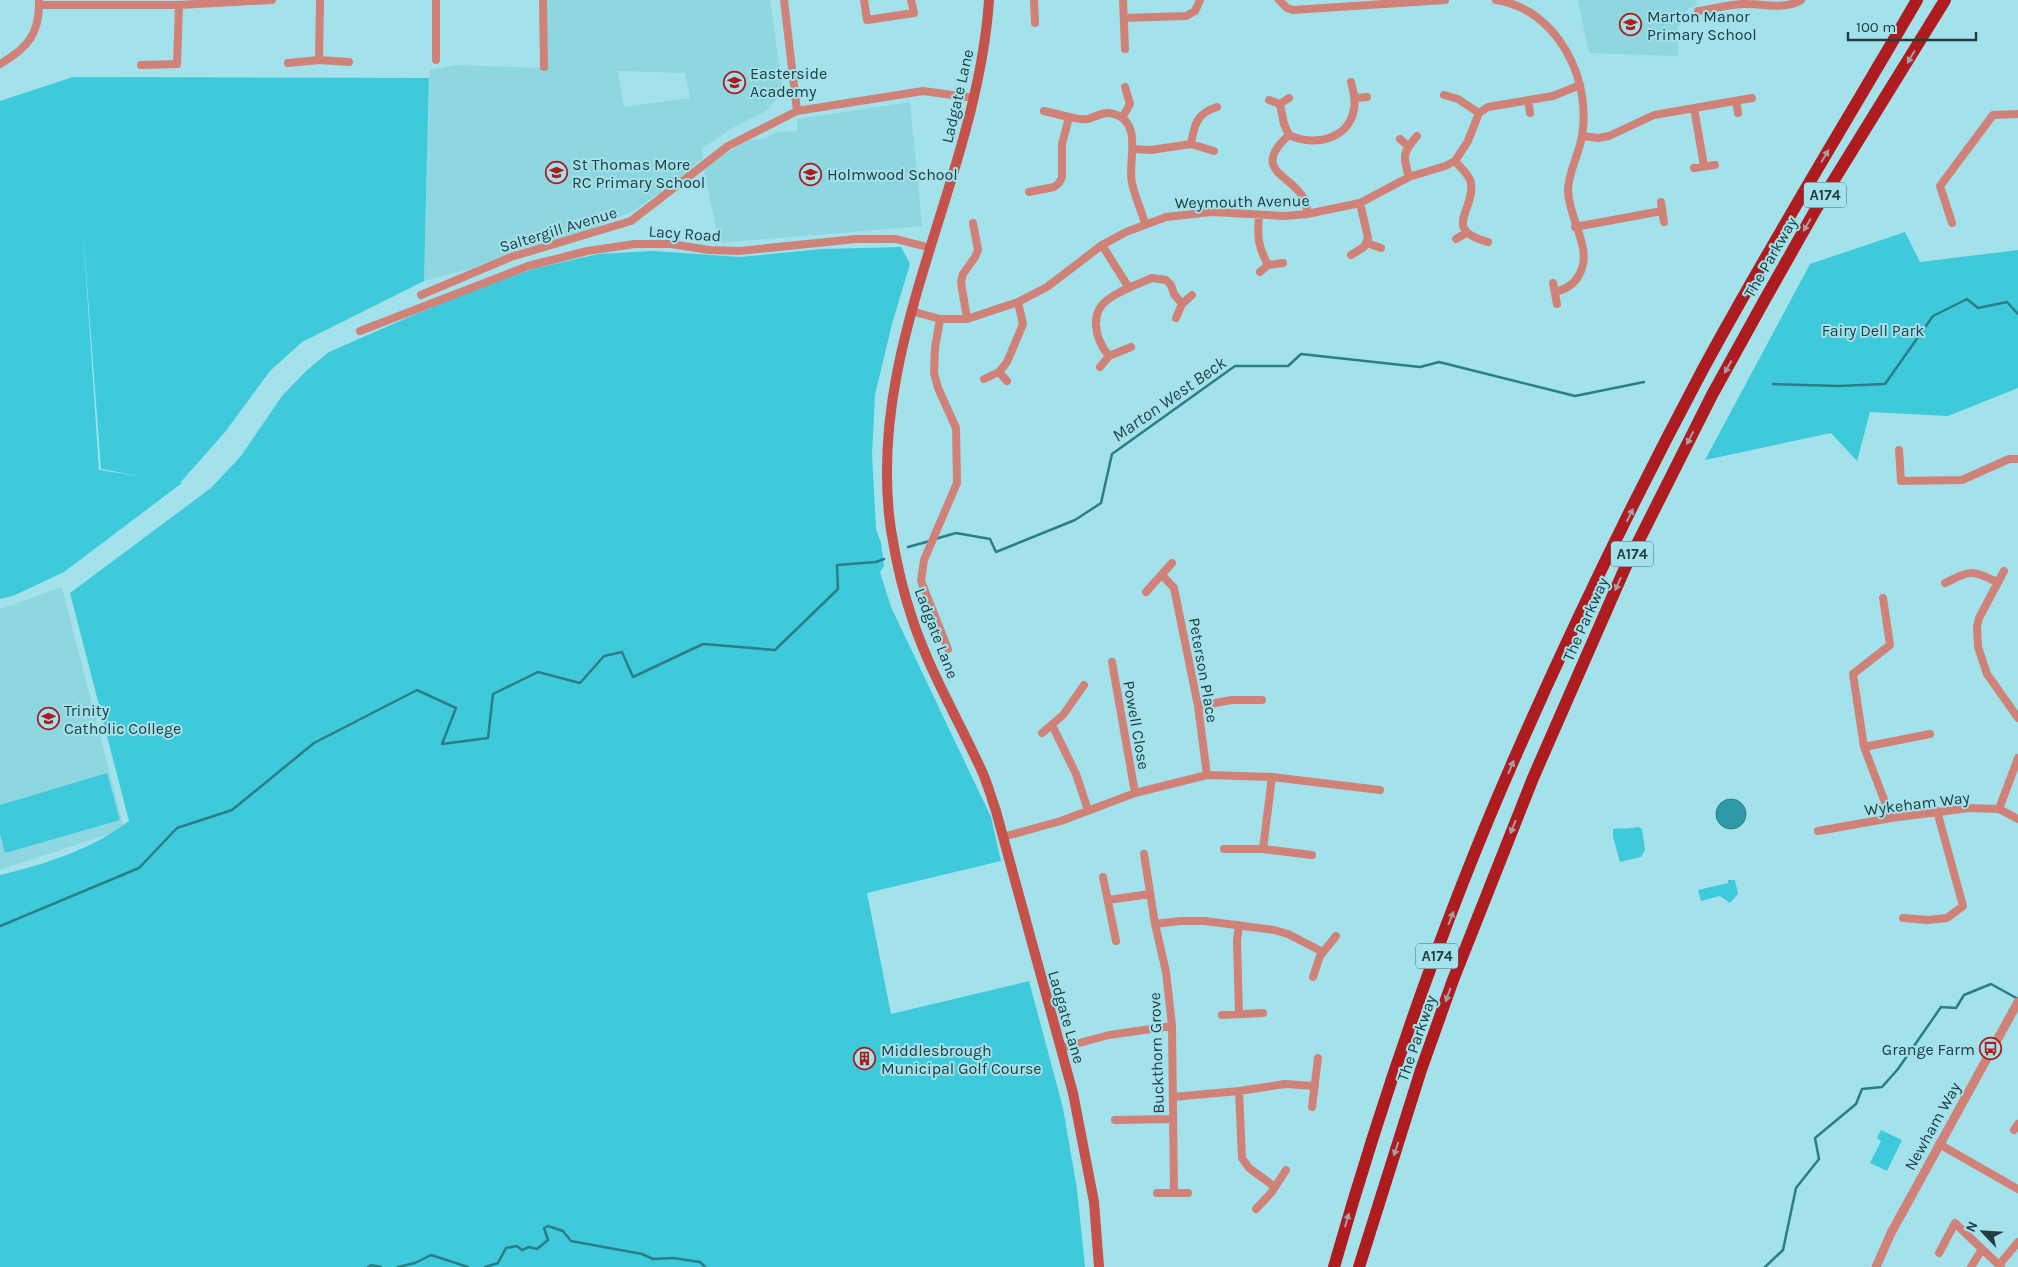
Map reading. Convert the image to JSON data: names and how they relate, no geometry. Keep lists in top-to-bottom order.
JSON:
{
  "streets": {
    "highway": ["A174", "The Parkway"],
    "main road": ["Ladgate Lane"],
    "street": [
      "Weymouth Avenue",
      "Saltergill Avenue",
      "Lacy Road",
      "Peterson Place",
      "Powell Close",
      "Wykeham Way",
      "Buckthorn Grove",
      "Newham Way"
    ]
  },
  "crossings": [
    ["Ladgate Lane", "Weymouth Avenue"],
    ["Ladgate Lane", "Saltergill Avenue"],
    ["Ladgate Lane", "Lacy Road"]
  ],
  "water": ["Marton West Beck"],
  "parks": ["Fairy Dell Park"],
  "places": {
    "school or university": [
      "Marton Manor Primary School",
      "Easterside Academy",
      "St Thomas More RC Primary School",
      "Holmwood School",
      "Trinity Catholic College"
    ],
    "bus stop": ["Grange Farm"],
    "building": ["Middlesbrough Municipal Golf Course"]
  },
  "scale_bar": "100 m",
  "north": "top left"
}
